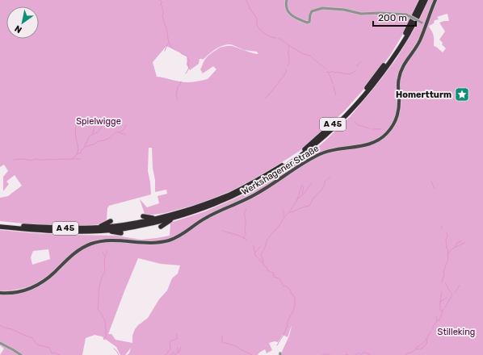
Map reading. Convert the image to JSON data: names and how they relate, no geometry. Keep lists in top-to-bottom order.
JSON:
{
  "streets": {
    "highway": ["A 45"],
    "main road": ["Werkshagener Straße"]
  },
  "parks": ["Spielwigge", "Stilleking"],
  "places": {
    "place": ["Homertturm"]
  },
  "scale_bar": "200 m",
  "north": "bottom left"
}
